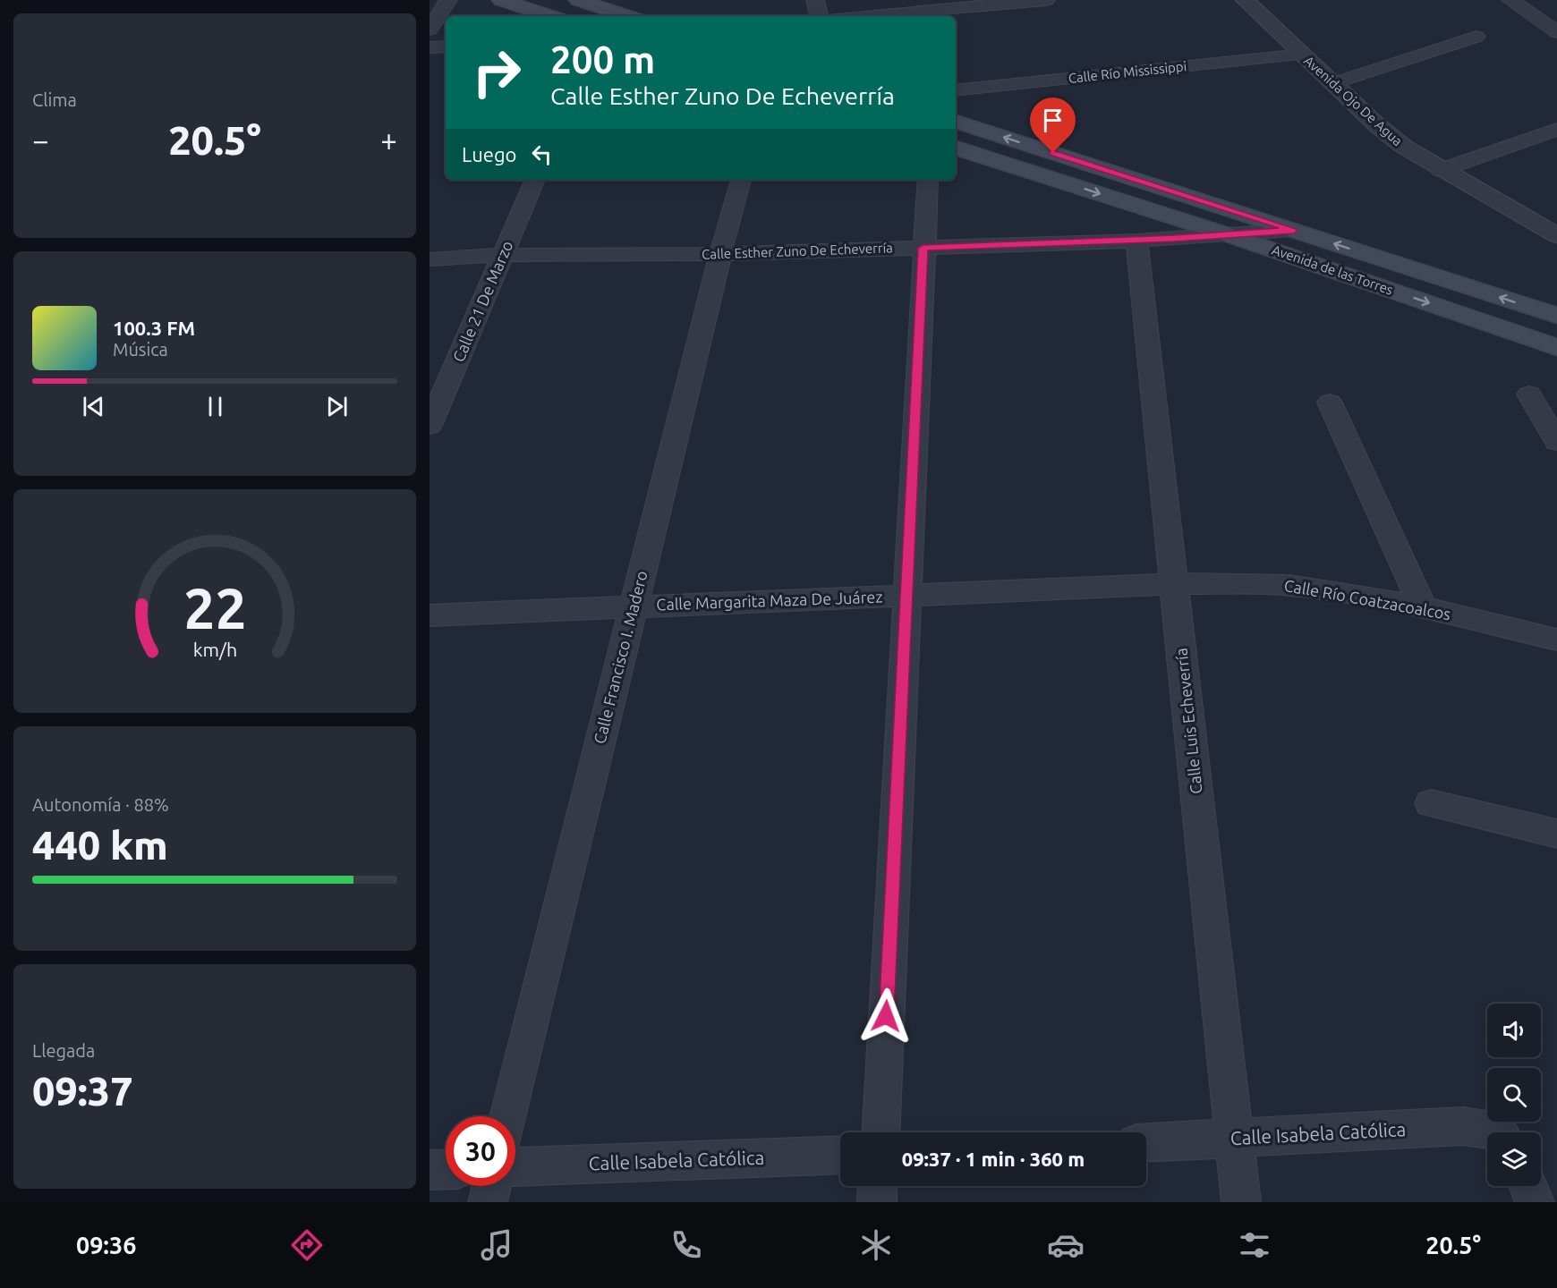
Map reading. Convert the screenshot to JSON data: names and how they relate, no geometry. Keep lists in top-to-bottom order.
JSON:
{
  "streets": {
    "main road": ["Avenida de las Torres"],
    "street": [
      "Calle Río Mississippi",
      "Avenida Ojo De Agua",
      "Calle Esther Zuno De Echeverría",
      "Calle 21 De Marzo",
      "Calle Río Coatzacoalcos",
      "Calle Margarita Maza De Juárez",
      "Calle Francisco I. Madero",
      "Calle Luis Echeverría",
      "Calle Isabela Católica"
    ]
  },
  "crossings": [
    ["Calle Río Mississippi", "Avenida Ojo De Agua"],
    ["Calle Esther Zuno De Echeverría", "Avenida de las Torres"],
    ["Calle Esther Zuno De Echeverría", "Calle 21 De Marzo"],
    ["Calle Esther Zuno De Echeverría", "Calle Francisco I. Madero"],
    ["Calle Esther Zuno De Echeverría", "Calle Luis Echeverría"],
    ["Calle Río Coatzacoalcos", "Calle Margarita Maza De Juárez"],
    ["Calle Río Coatzacoalcos", "Calle Luis Echeverría"],
    ["Calle Margarita Maza De Juárez", "Calle Francisco I. Madero"],
    ["Calle Margarita Maza De Juárez", "Calle Luis Echeverría"],
    ["Calle Luis Echeverría", "Calle Isabela Católica"]
  ],
  "page": {
    "tile": [
      "Clima",
      ["Autonomía · 88%", "440 km"],
      ["Llegada", "09:37"]
    ],
    "turn": ["200 m", "Calle Esther Zuno De Echeverría"],
    "heat": ["−", "20.5°", "+"],
    "then": "Luego",
    "song": ["100.3 FM", "Música"],
    "limit": "30",
    "trip": "09:37 · 1 min · 360 m",
    "tabs": ["09:36", "20.5°"],
    "gauge": ["22", "km/h"]
  }
}
